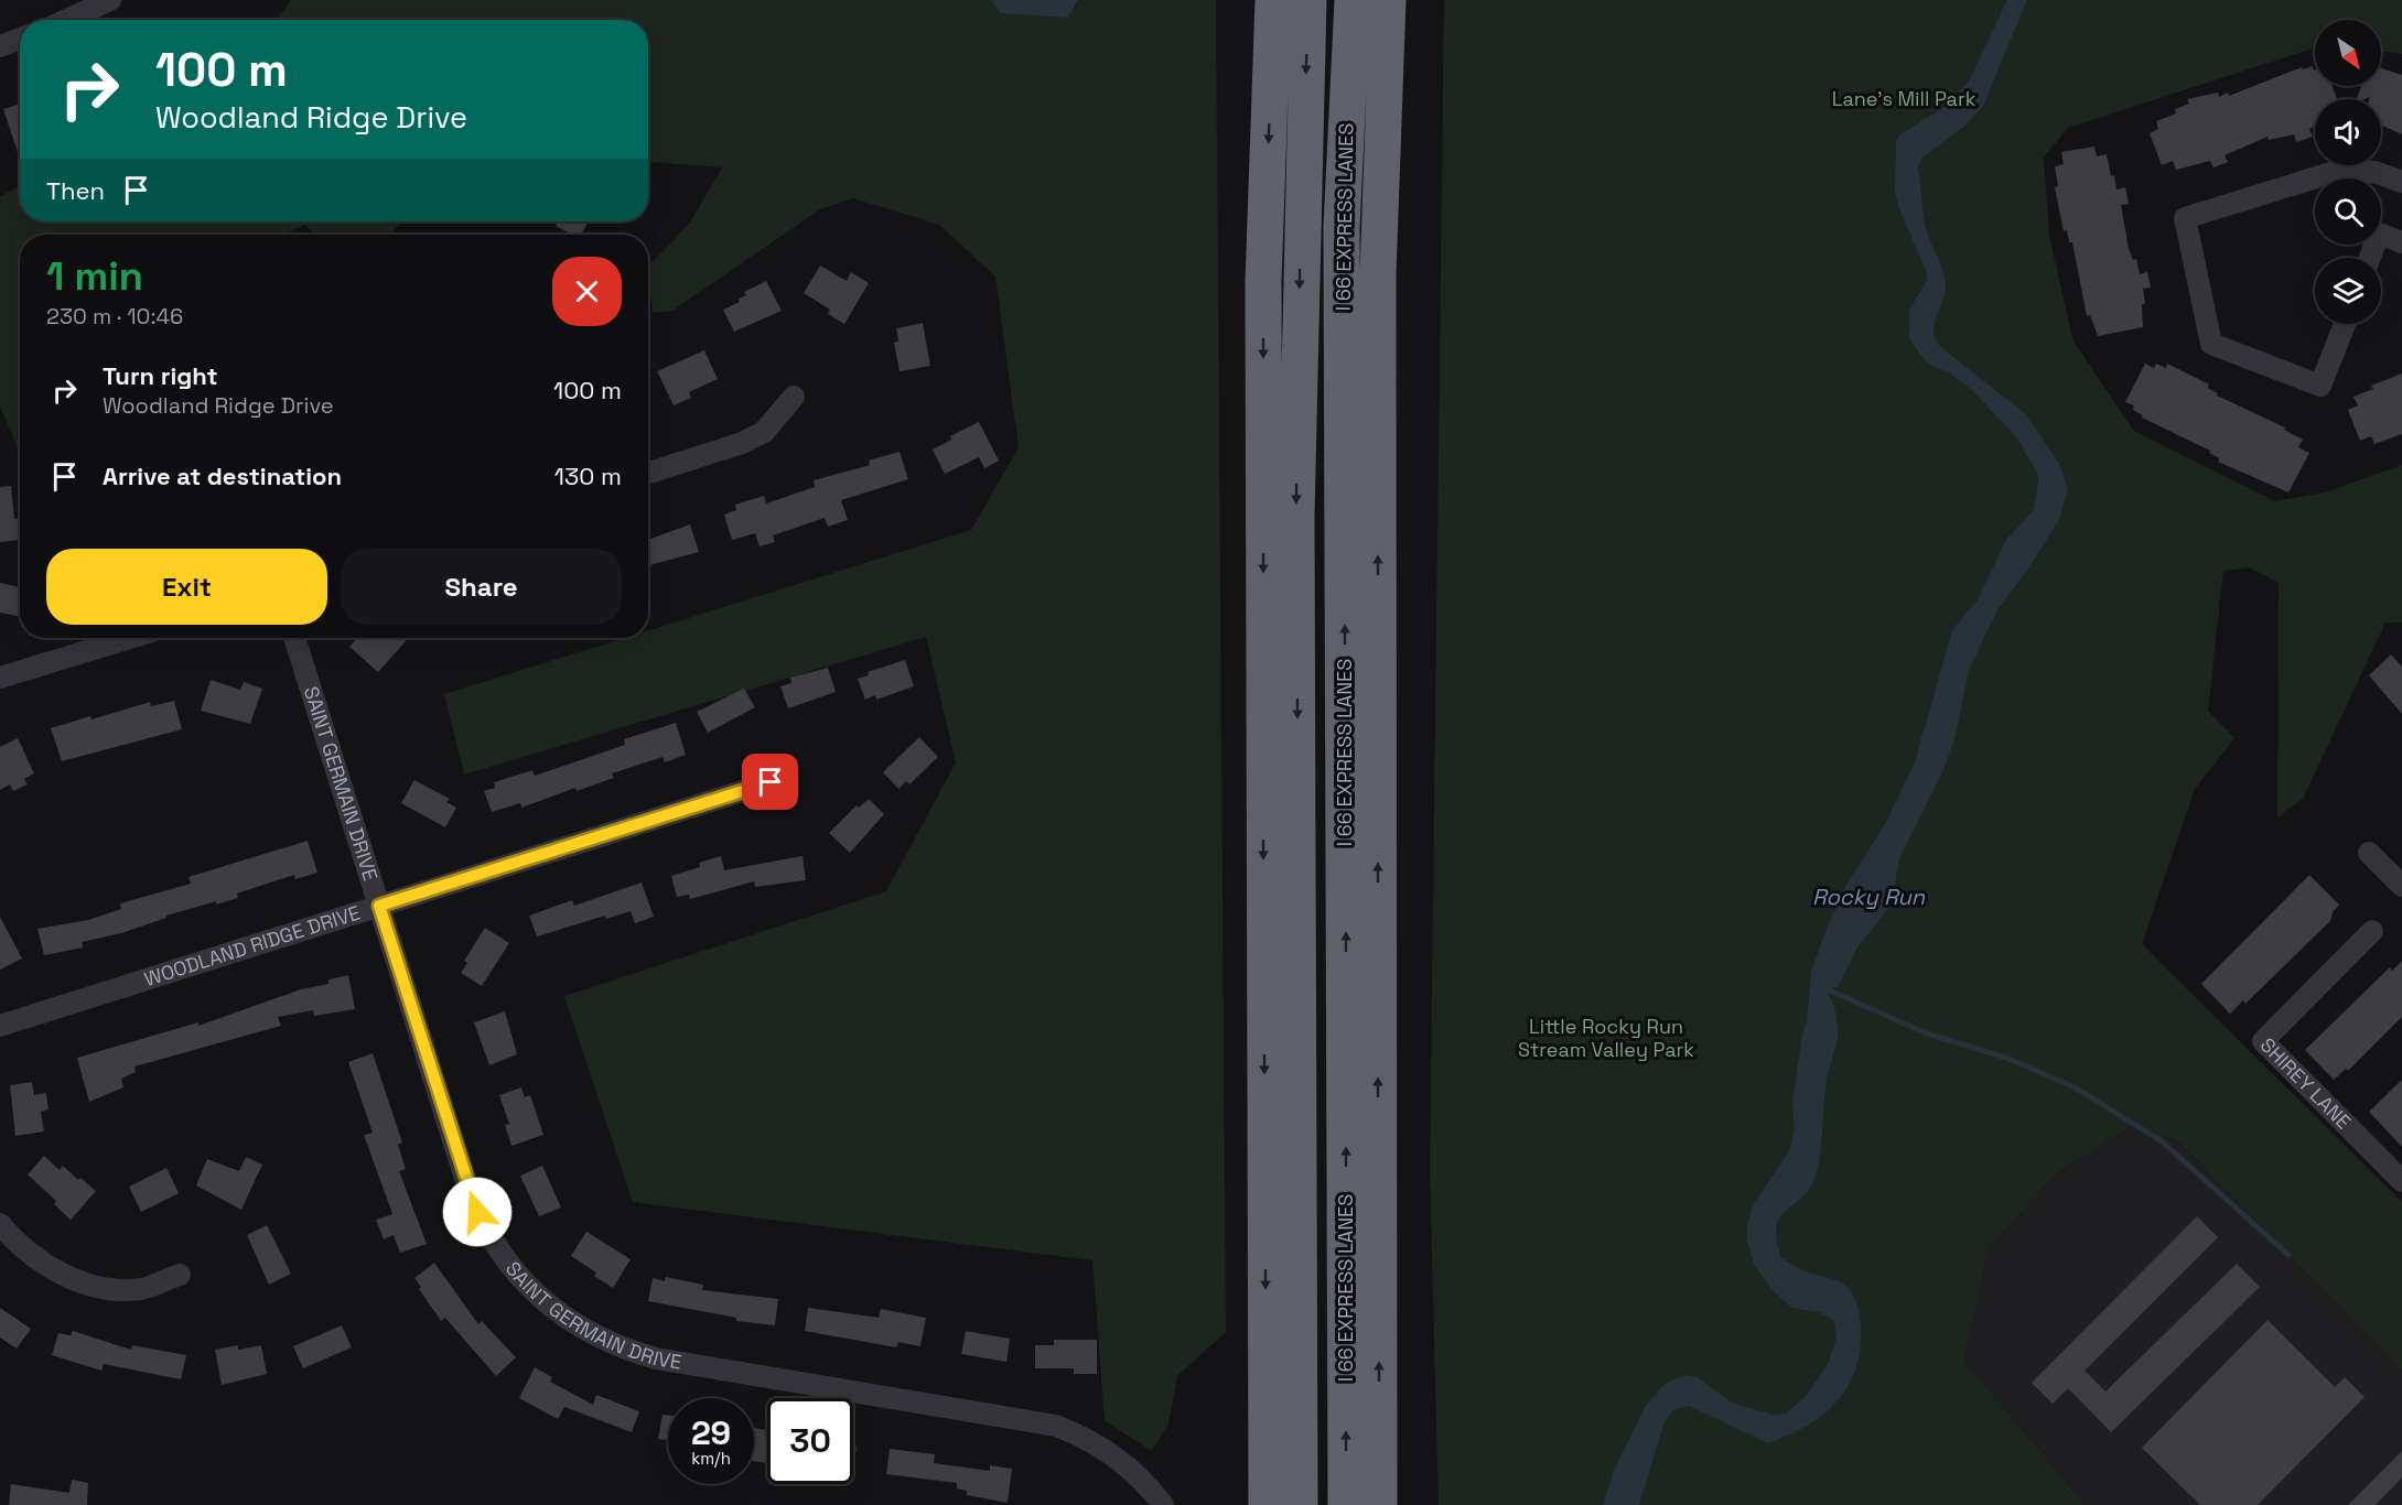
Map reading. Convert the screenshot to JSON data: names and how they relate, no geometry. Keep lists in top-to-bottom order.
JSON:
{
  "streets": {
    "highway": ["I 66 EXPRESS LANES"],
    "street": ["SAINT GERMAIN DRIVE", "WOODLAND RIDGE DRIVE", "SHIREY LANE"]
  },
  "crossings": [
    ["SAINT GERMAIN DRIVE", "WOODLAND RIDGE DRIVE"]
  ],
  "water": ["Rocky Run"],
  "parks": ["Lane's Mill Park", "Little Rocky Run Stream Valley Park"],
  "north": "bottom right",
  "page": {
    "turn": ["100 m", "Woodland Ridge Drive"],
    "then": "Then",
    "heading": ["1 min", "230 m · 10:46"],
    "list": [
      {
        "name": "Turn right",
        "note": "Woodland Ridge Drive",
        "value": "100 m"
      },
      {
        "name": "Arrive at destination",
        "value": "130 m"
      }
    ],
    "buttons": ["Exit", "Share"],
    "speed": "29 km/h",
    "limit": "30"
  }
}
